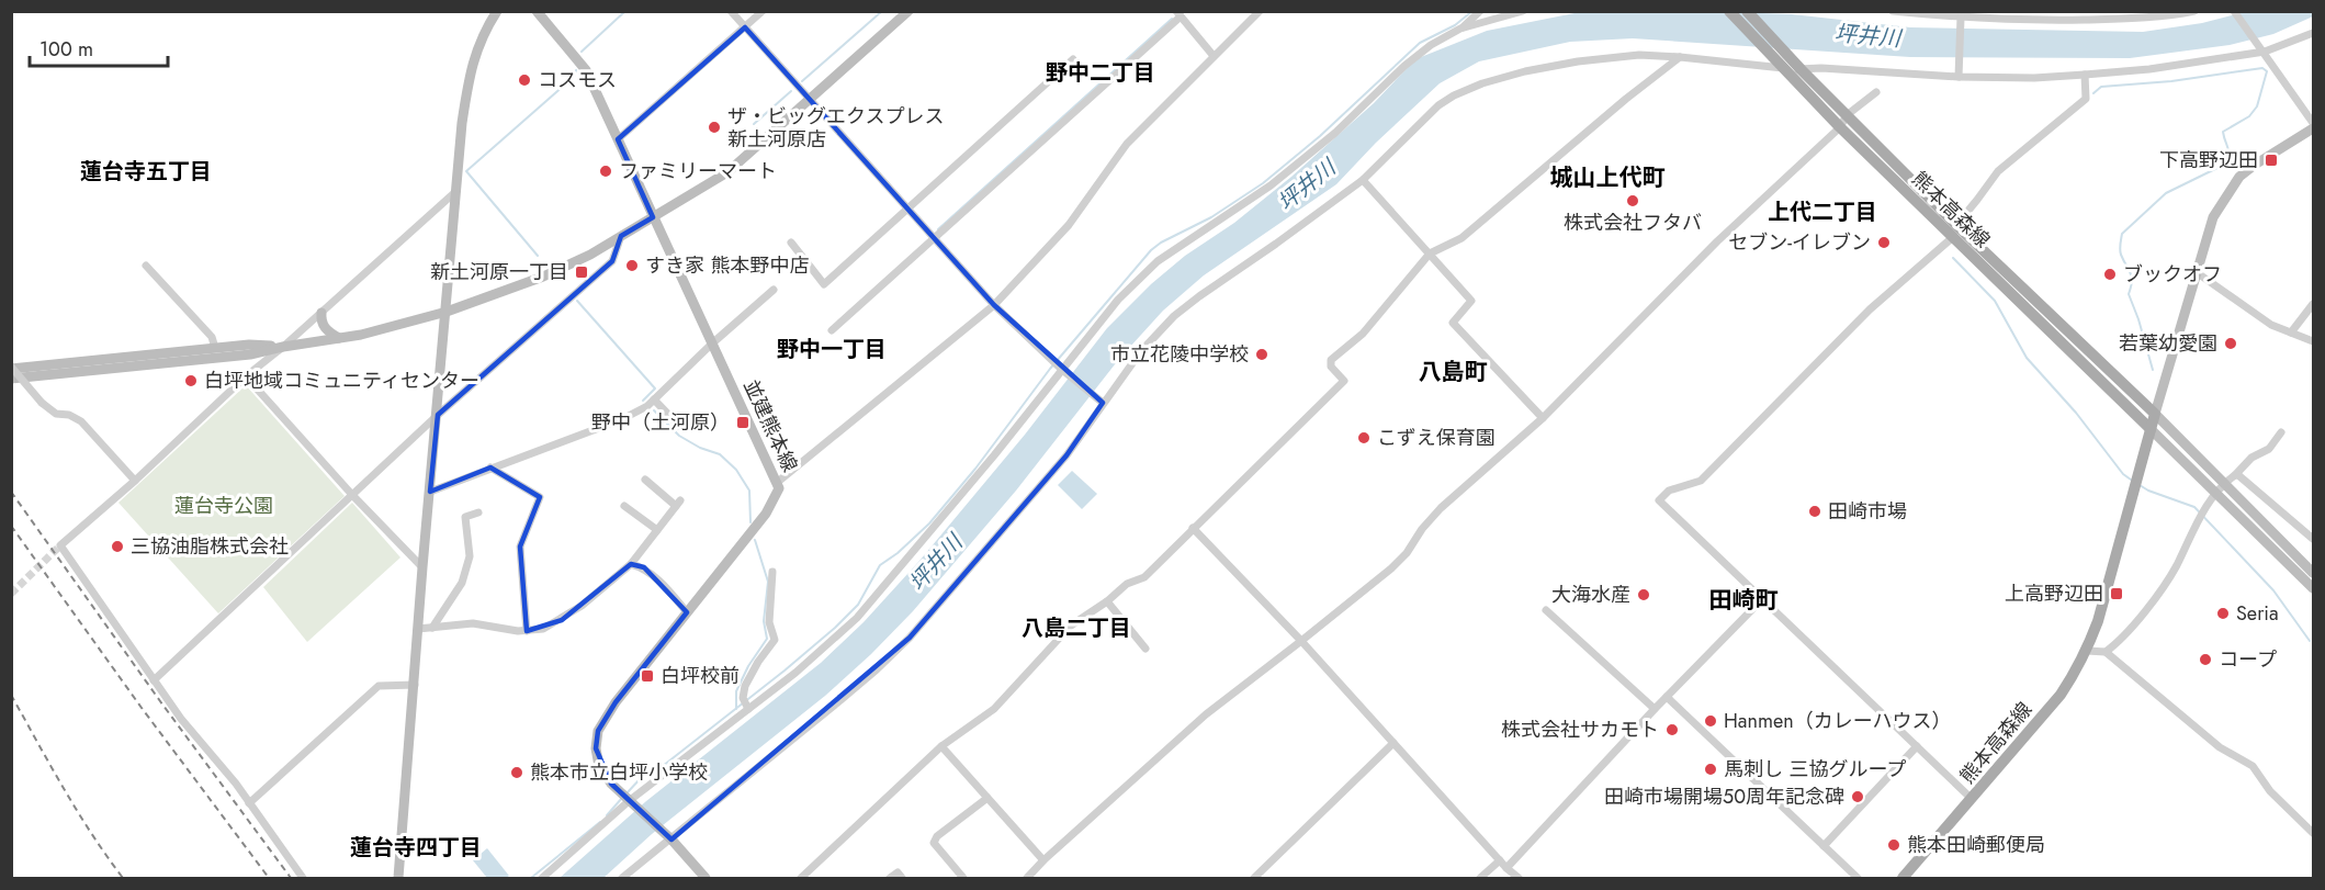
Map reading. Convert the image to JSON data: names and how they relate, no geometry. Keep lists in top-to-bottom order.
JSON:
{
  "streets": {
    "main road": ["熊本高森線"],
    "street": ["並建熊本線"]
  },
  "districts": [
    "野中二丁目",
    "蓮台寺五丁目",
    "城山上代町",
    "上代二丁目",
    "野中一丁目",
    "八島町",
    "田崎町",
    "八島二丁目",
    "蓮台寺四丁目"
  ],
  "water": ["坪井川"],
  "parks": ["蓮台寺公園"],
  "places": {
    "other": [
      "コスモス",
      "ザ・ビッグエクスプレス 新土河原店",
      "ファミリーマート",
      "株式会社フタバ",
      "セブン-イレブン",
      "すき家 熊本野中店",
      "ブックオフ",
      "若葉幼愛園",
      "市立花陵中学校",
      "白坪地域コミュニティセンター",
      "こずえ保育園",
      "田崎市場",
      "三協油脂株式会社",
      "大海水産",
      "Seria",
      "コープ",
      "Hanmen（カレーハウス）",
      "株式会社サカモト",
      "馬刺し 三協グループ",
      "熊本市立白坪小学校",
      "田崎市場開場50周年記念碑",
      "熊本田崎郵便局"
    ],
    "transit": [
      "下高野辺田",
      "新土河原一丁目",
      "野中（土河原）",
      "上高野辺田",
      "白坪校前"
    ]
  },
  "scale_bar": "100 m"
}
